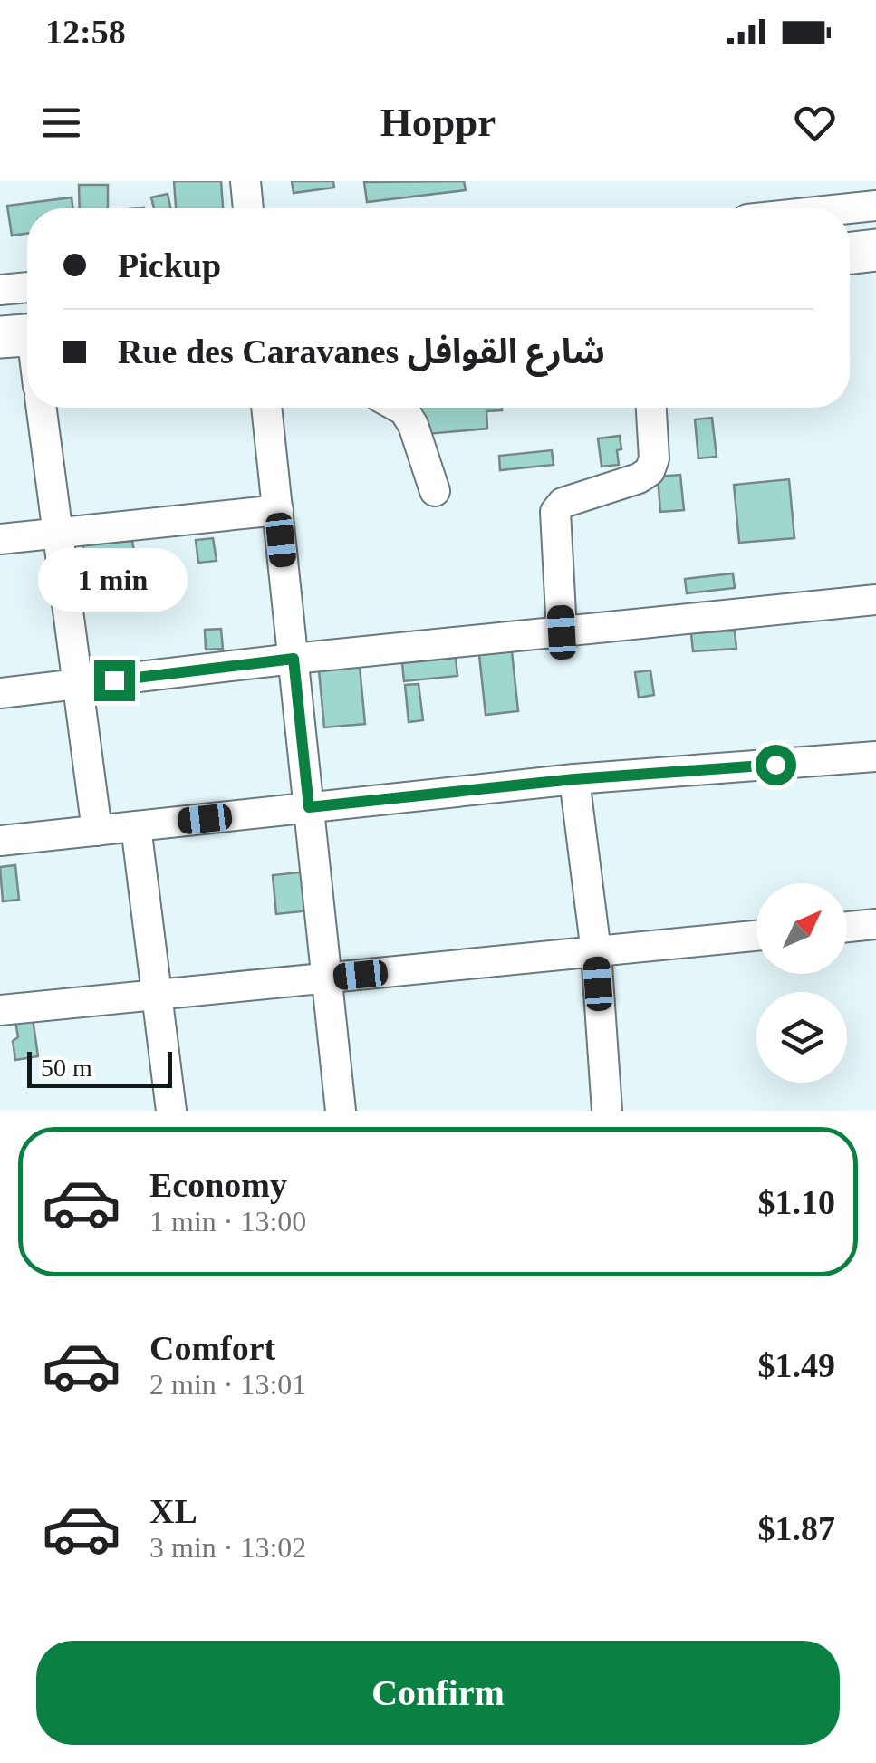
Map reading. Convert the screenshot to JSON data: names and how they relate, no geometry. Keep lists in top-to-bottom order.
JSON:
{
  "scale_bar": "50 m",
  "north": "top right",
  "page": {
    "status": "12:58",
    "header": "Hoppr",
    "banner": ["Pickup", "Rue des Caravanes شارع القوافل"],
    "bubble": "1 min",
    "scale": "50 m",
    "list": [
      {
        "name": "Economy",
        "note": "1 min · 13:00",
        "value": "$1.10"
      },
      {
        "name": "Comfort",
        "note": "2 min · 13:01",
        "value": "$1.49"
      },
      {
        "name": "XL",
        "note": "3 min · 13:02",
        "value": "$1.87"
      }
    ],
    "buttons": "Confirm"
  }
}
